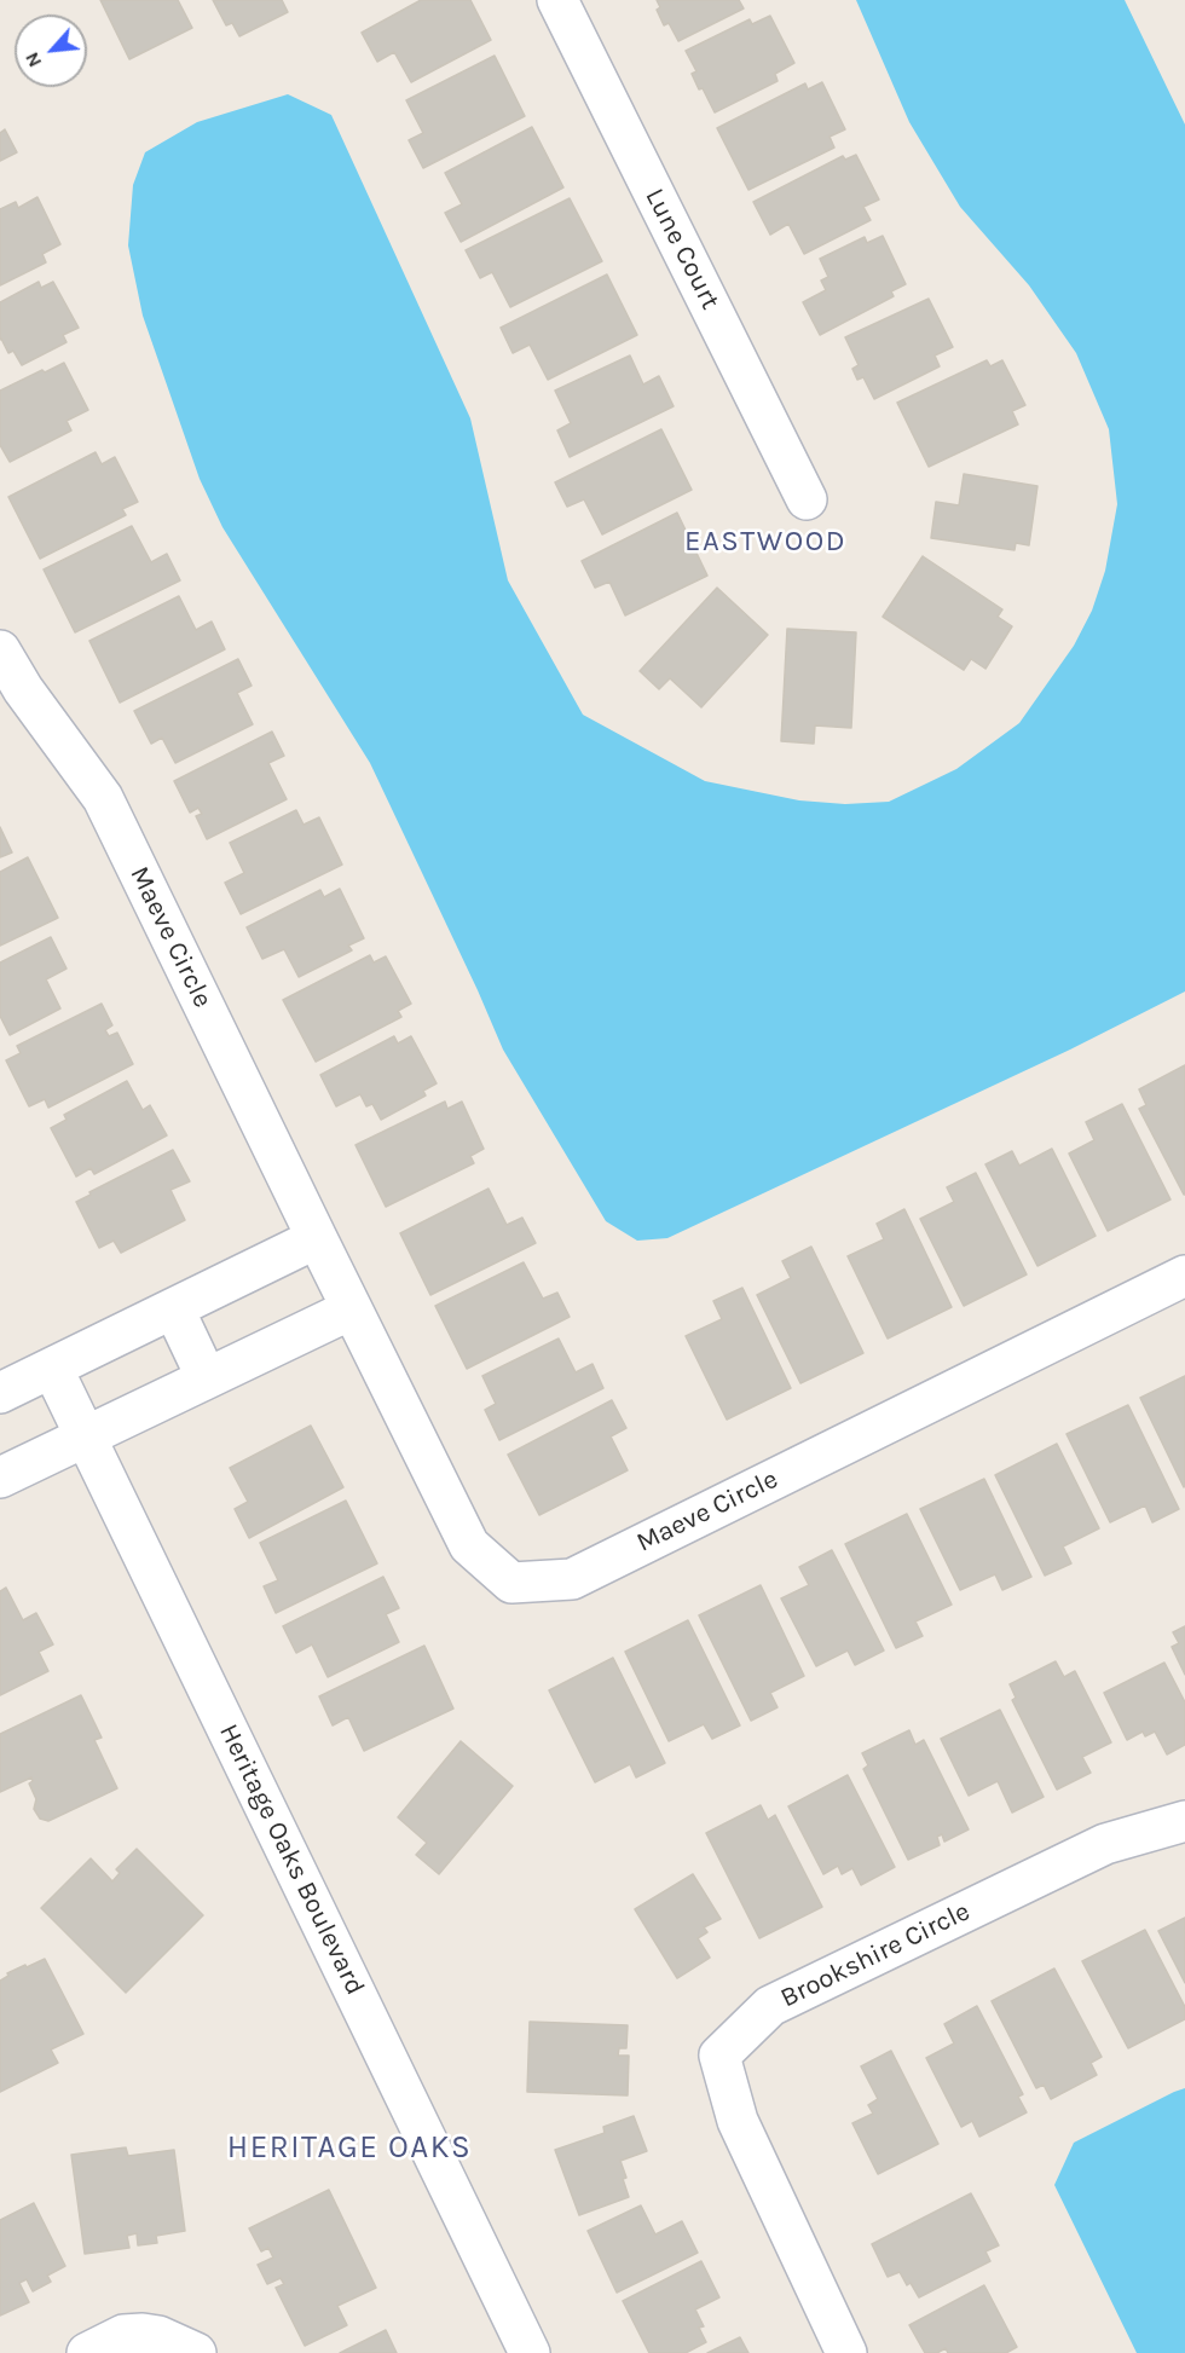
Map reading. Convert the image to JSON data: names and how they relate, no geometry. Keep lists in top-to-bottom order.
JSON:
{
  "streets": {
    "street": [
      "Lune Court",
      "Maeve Circle",
      "Heritage Oaks Boulevard",
      "Brookshire Circle"
    ]
  },
  "districts": ["EASTWOOD", "HERITAGE OAKS"],
  "north": "bottom left"
}
